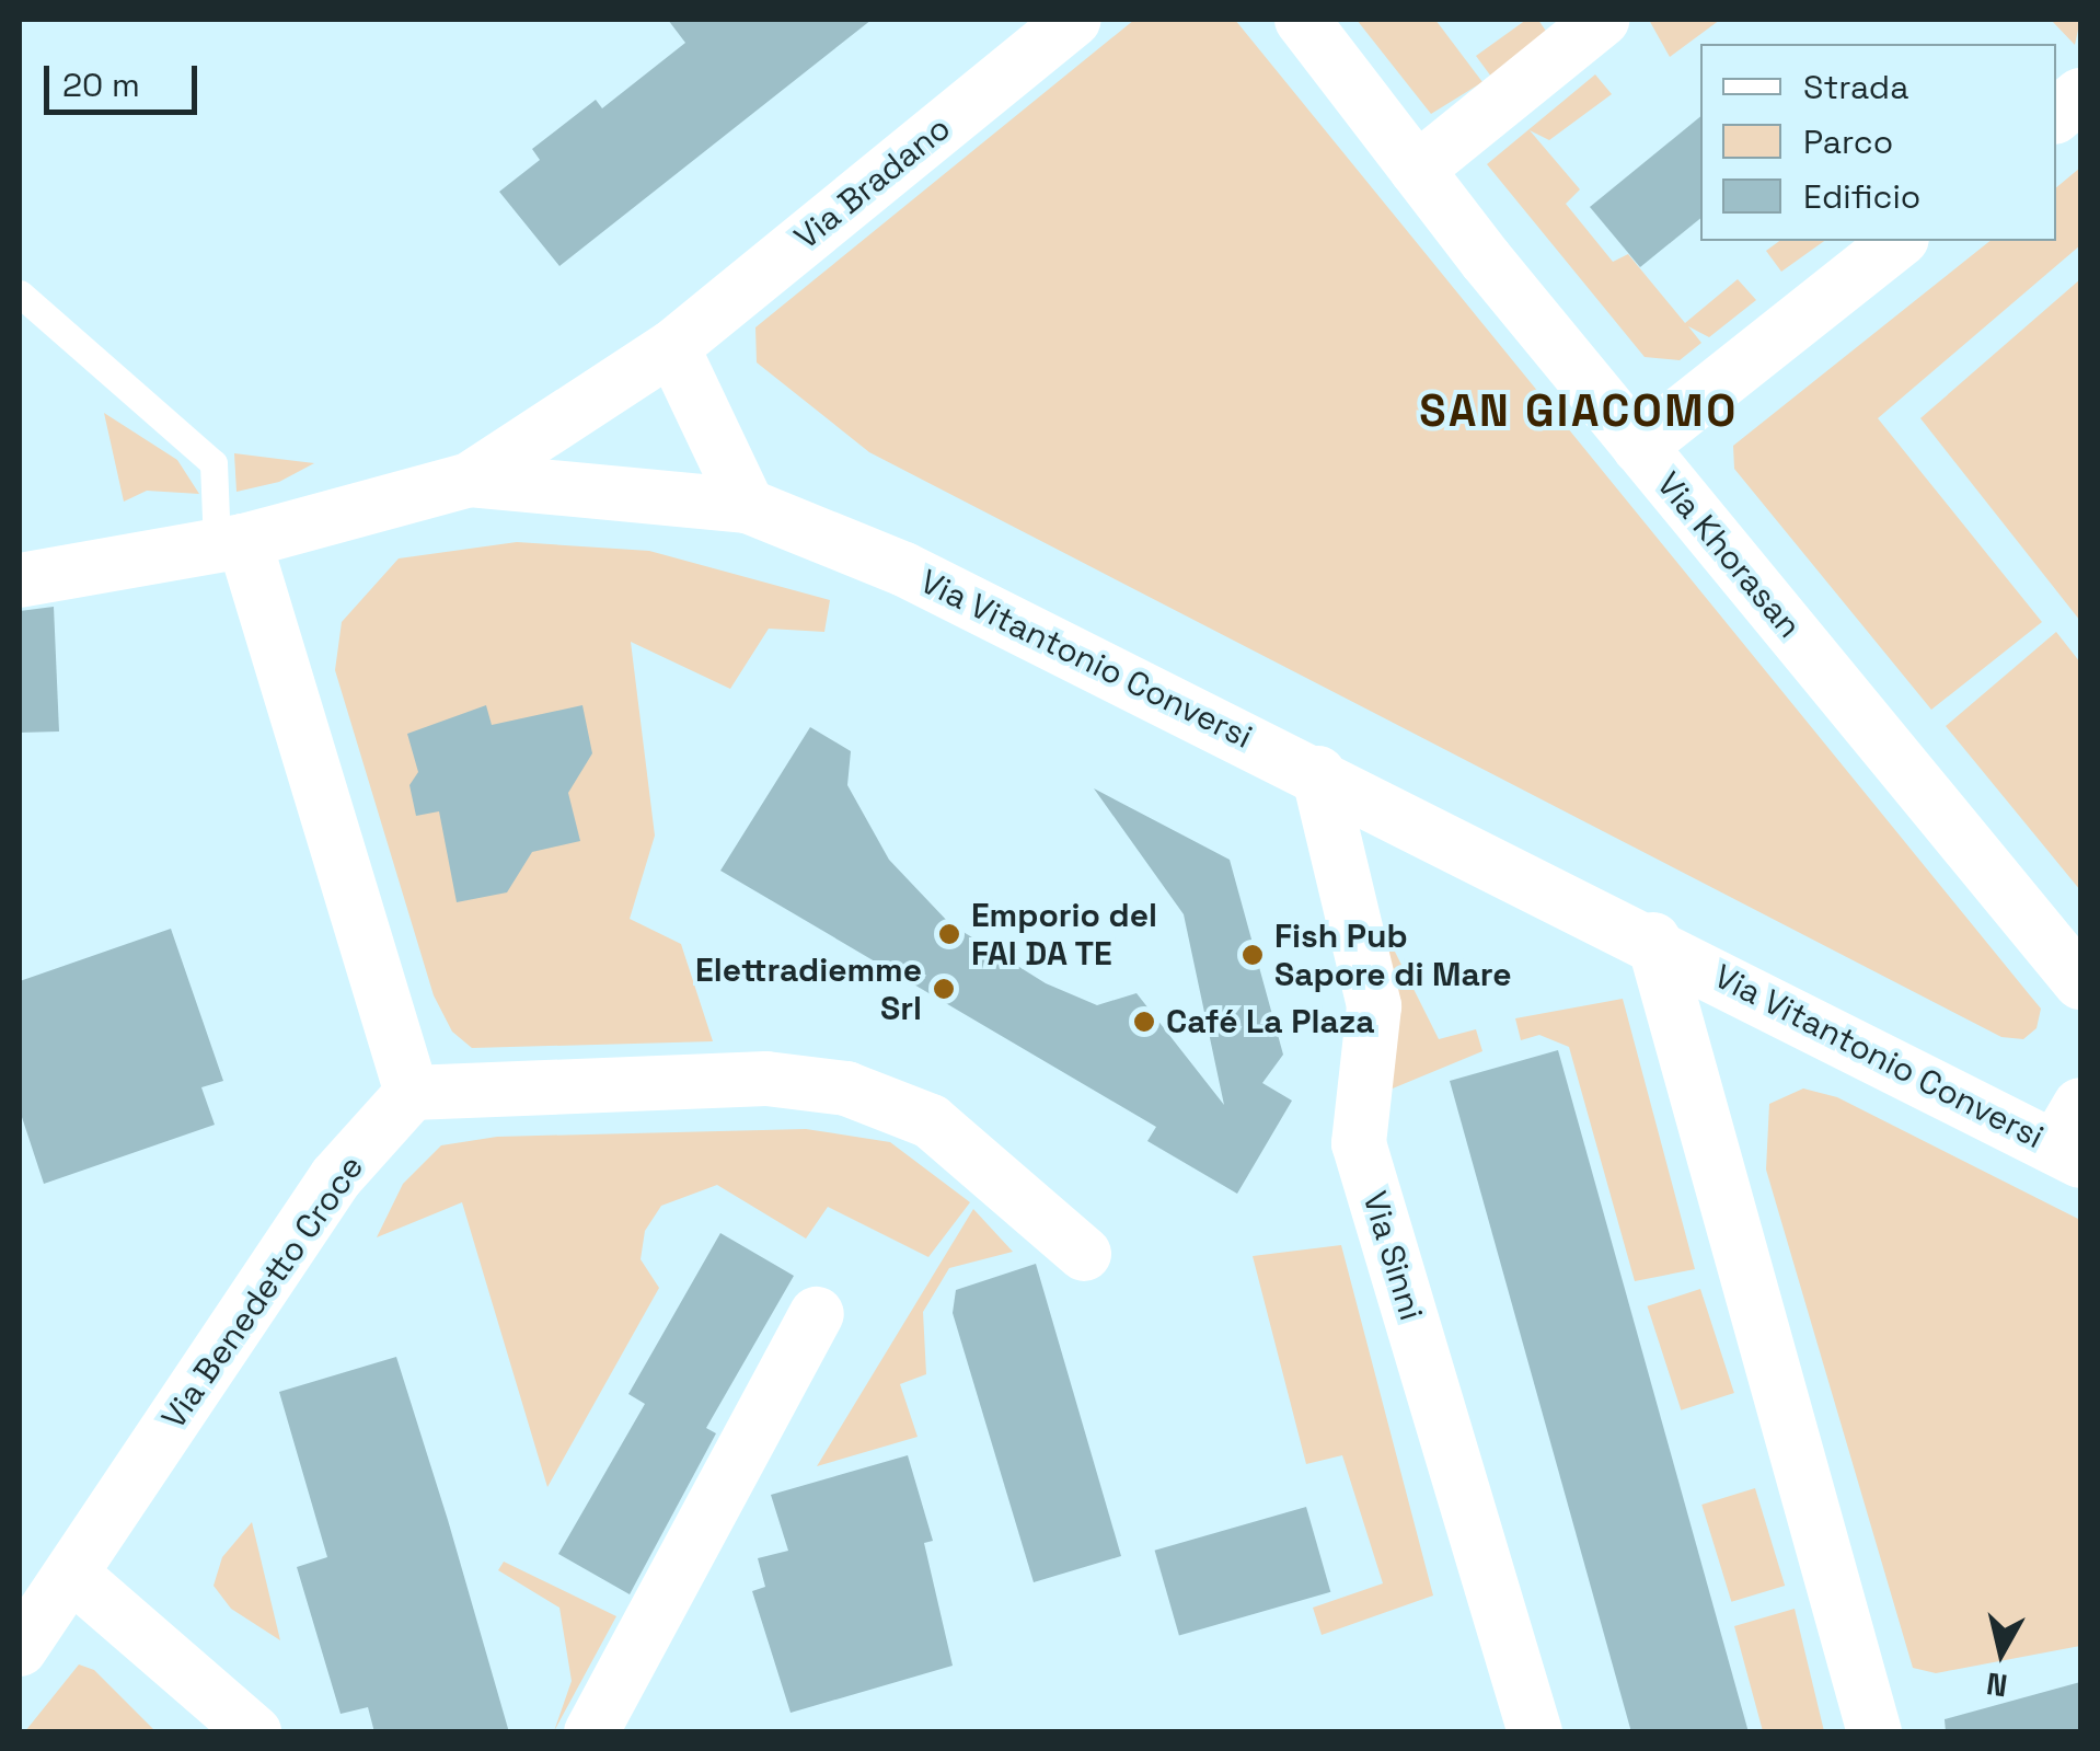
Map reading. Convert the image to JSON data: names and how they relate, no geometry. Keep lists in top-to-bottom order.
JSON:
{
  "streets": {
    "street": [
      "Via Bradano",
      "Via Khorasan",
      "Via Vitantonio Conversi",
      "Via Sinni",
      "Via Benedetto Croce"
    ]
  },
  "crossings": [
    ["Via Bradano", "Via Vitantonio Conversi"],
    ["Via Vitantonio Conversi", "Via Sinni"]
  ],
  "districts": ["SAN GIACOMO"],
  "places": [
    "Emporio del FAI DA TE",
    "Fish Pub Sapore di Mare",
    "Elettradiemme Srl",
    "Café La Plaza"
  ],
  "legend": ["Strada", "Parco", "Edificio"],
  "scale_bar": "20 m",
  "north": "bottom"
}
